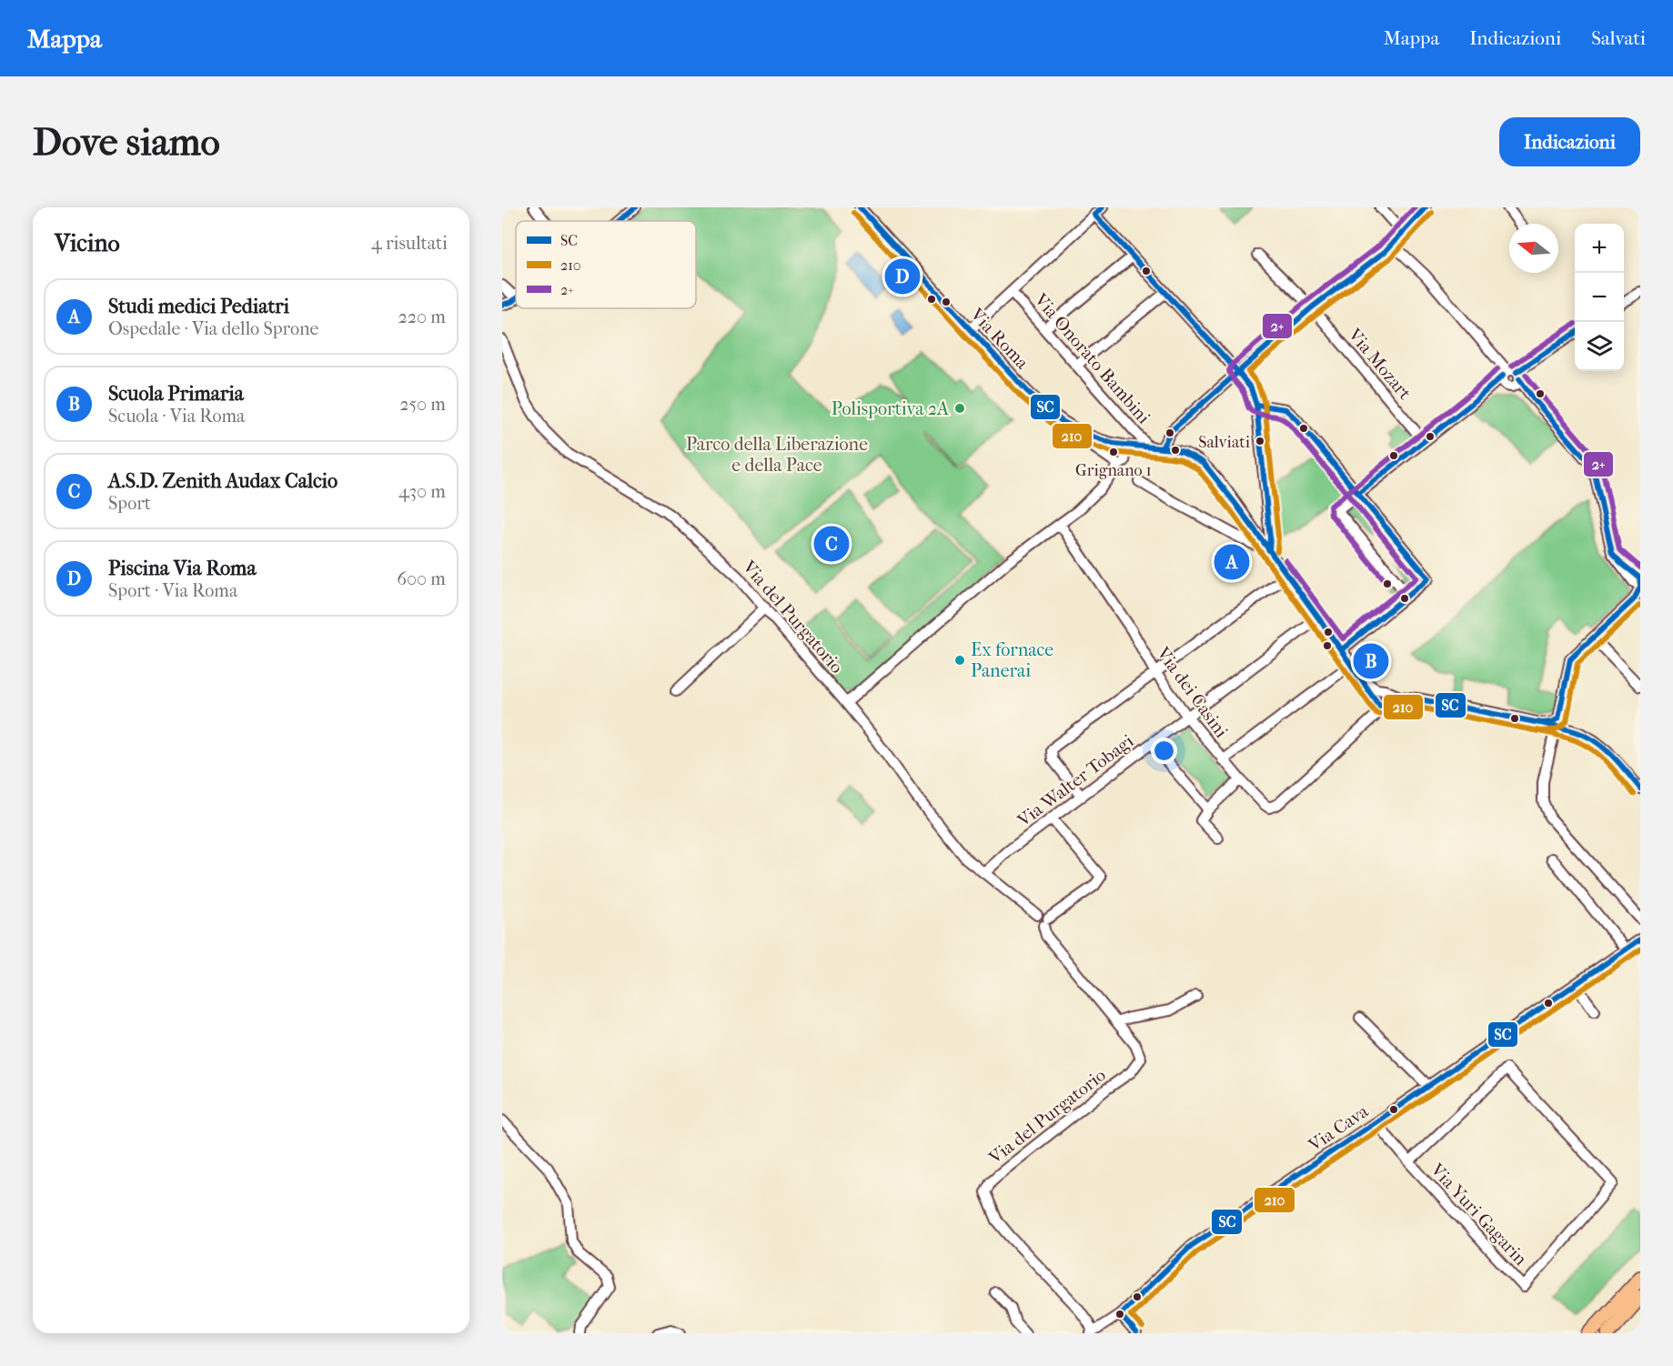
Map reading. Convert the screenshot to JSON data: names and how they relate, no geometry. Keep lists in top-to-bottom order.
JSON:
{
  "streets": {
    "street": [
      "Via Roma",
      "Via Onorato Bambini",
      "Via Mozart",
      "Via del Purgatorio",
      "Via dei Casini",
      "Via Walter Tobagi",
      "Via Cava",
      "Via Yuri Gagarin"
    ]
  },
  "crossings": [
    ["Via Roma", "Via Onorato Bambini"],
    ["Via Roma", "Via dei Casini"],
    ["Via Roma", "Via Walter Tobagi"],
    ["Via del Purgatorio", "Via Walter Tobagi"],
    ["Via del Purgatorio", "Via Cava"],
    ["Via dei Casini", "Via Walter Tobagi"],
    ["Via Cava", "Via Yuri Gagarin"]
  ],
  "parks": ["Parco della Liberazione e della Pace"],
  "places": [
    "Polisportiva 2A",
    "Salviati",
    "Grignano 1",
    "Ex fornace Panerai"
  ],
  "lines": ["transit line SC", "transit line 2+", "transit line 210"],
  "legend": ["SC", "210", "2+"],
  "north": "left",
  "page": {
    "header": "Mappa",
    "nav": ["Mappa", "Indicazioni", "Salvati"],
    "buttons": "Indicazioni",
    "title": "Dove siamo",
    "heading": ["Vicino", "4 risultati"],
    "map_buttons": ["+", "−"],
    "pins": [
      "D",
      "C",
      "A",
      "B"
    ],
    "list": [
      {
        "mark": "A",
        "name": "Studi medici Pediatri",
        "note": "Ospedale · Via dello Sprone",
        "value": "220 m"
      },
      {
        "mark": "B",
        "name": "Scuola Primaria",
        "note": "Scuola · Via Roma",
        "value": "250 m"
      },
      {
        "mark": "C",
        "name": "A.S.D. Zenith Audax Calcio",
        "note": "Sport",
        "value": "430 m"
      },
      {
        "mark": "D",
        "name": "Piscina Via Roma",
        "note": "Sport · Via Roma",
        "value": "600 m"
      }
    ]
  }
}
